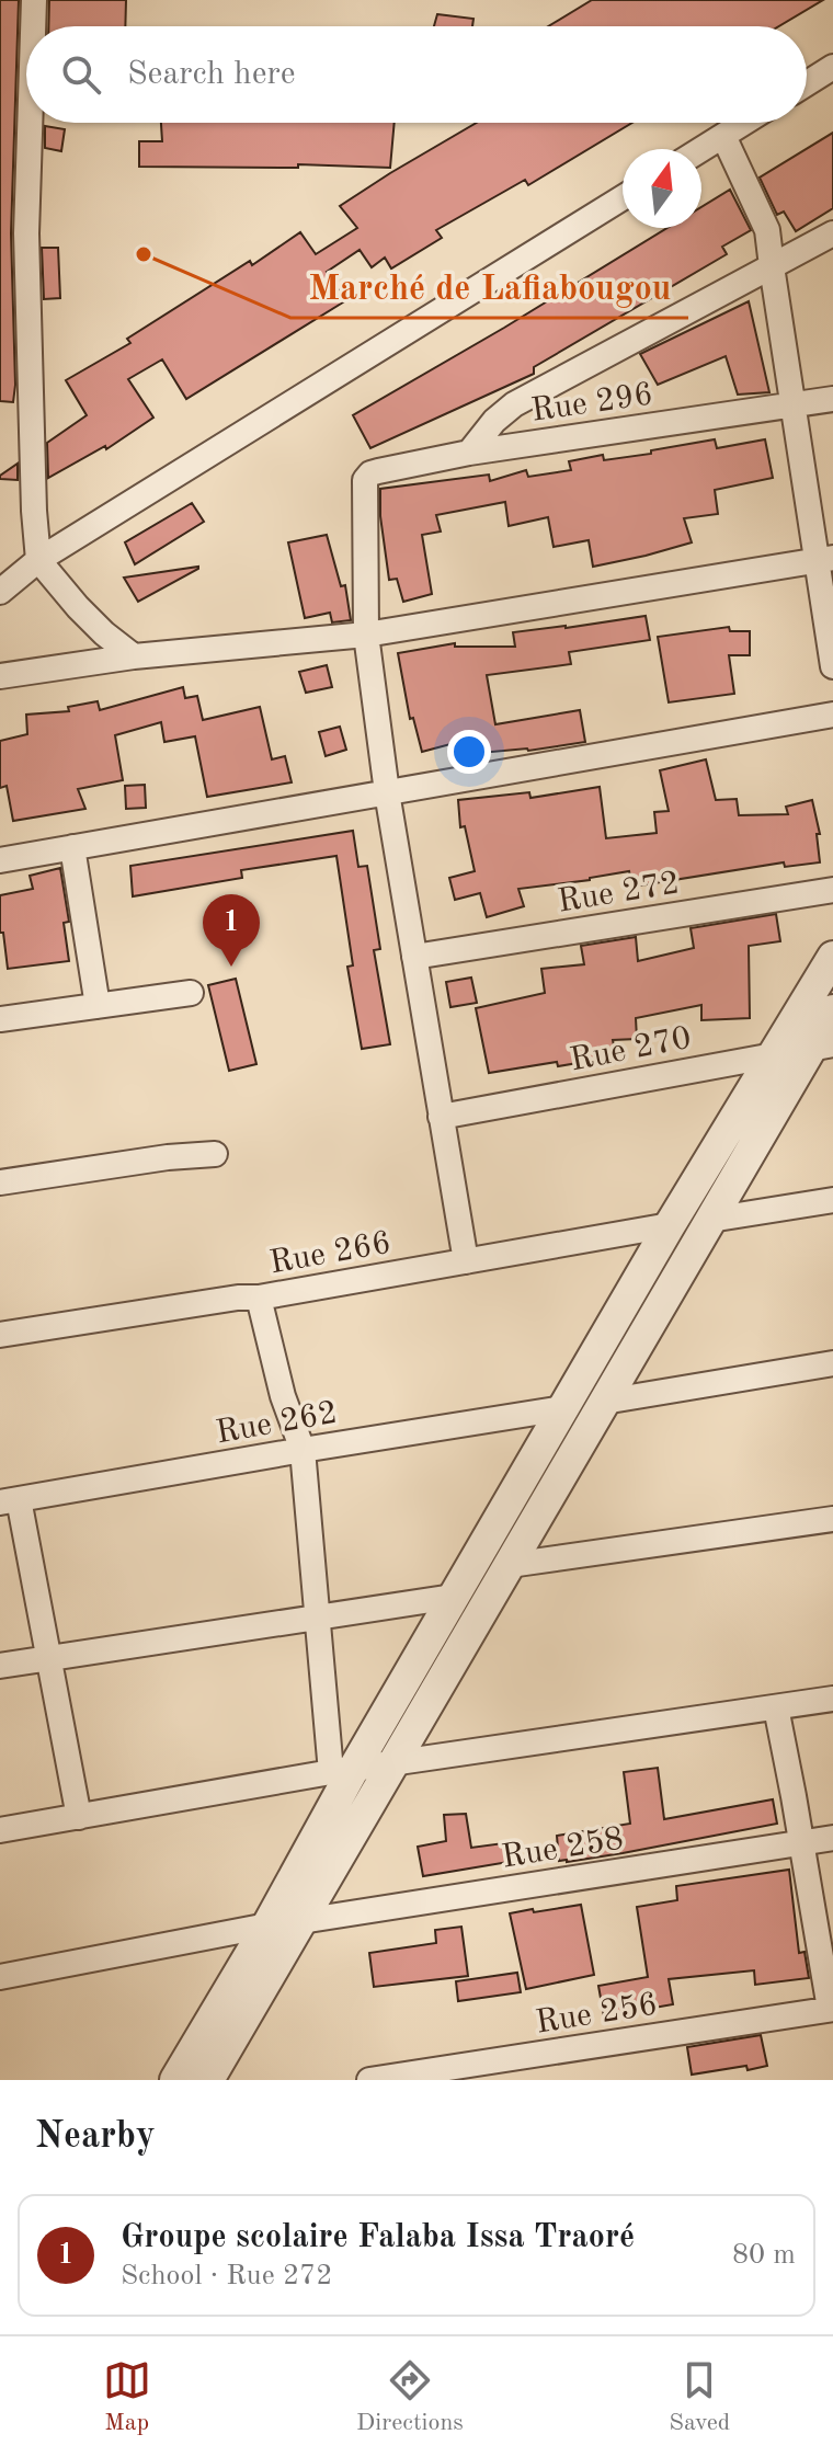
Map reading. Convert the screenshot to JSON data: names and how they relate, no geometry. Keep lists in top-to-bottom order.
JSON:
{
  "streets": {
    "street": [
      "Rue 296",
      "Rue 272",
      "Rue 270",
      "Rue 266",
      "Rue 262",
      "Rue 258",
      "Rue 256"
    ]
  },
  "places": ["Marché de Lafiabougou"],
  "north": "top",
  "page": {
    "search": "Search here",
    "pins": "1",
    "heading": "Nearby",
    "list": [
      {
        "mark": "1",
        "name": "Groupe scolaire Falaba Issa Traoré",
        "note": "School · Rue 272",
        "value": "80 m"
      }
    ],
    "nav": ["Map", "Directions", "Saved"]
  }
}
